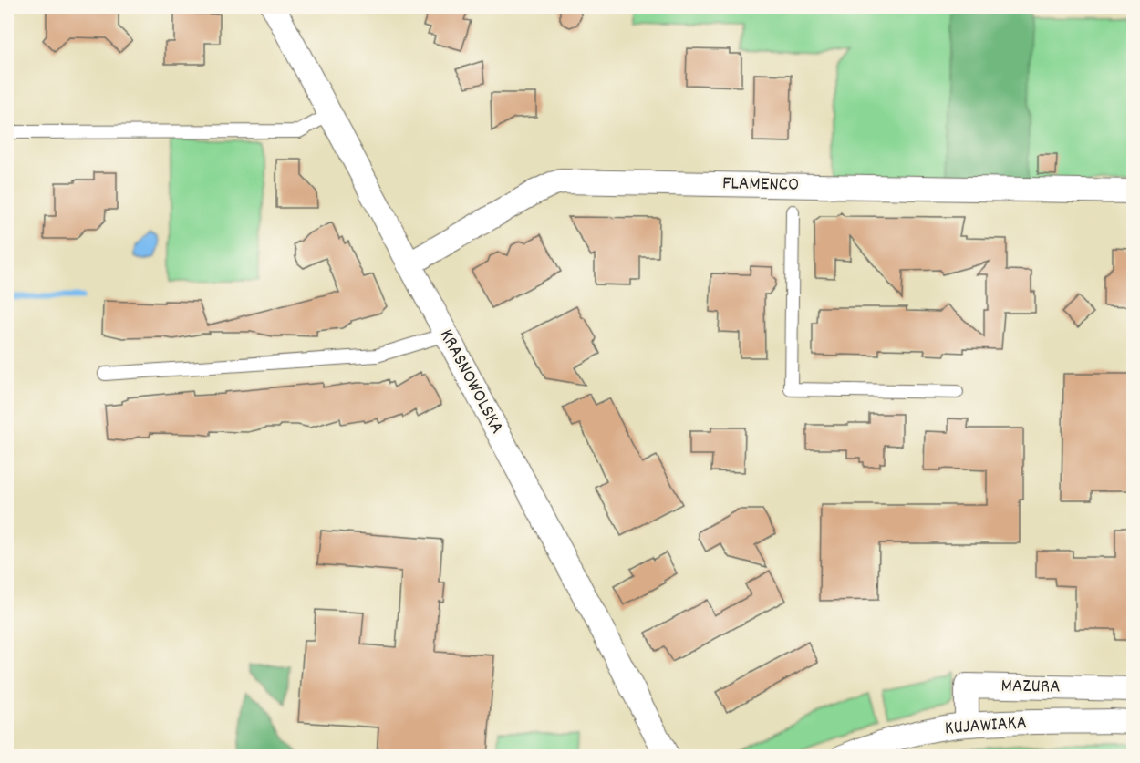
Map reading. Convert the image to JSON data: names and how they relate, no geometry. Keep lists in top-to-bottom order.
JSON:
{
  "streets": {
    "street": [
      "FLAMENCO",
      "KRASNOWOLSKA",
      "MAZURA",
      "KUJAWIAKA"
    ]
  },
  "crossings": [
    ["FLAMENCO", "KRASNOWOLSKA"],
    ["MAZURA", "KUJAWIAKA"]
  ]
}
